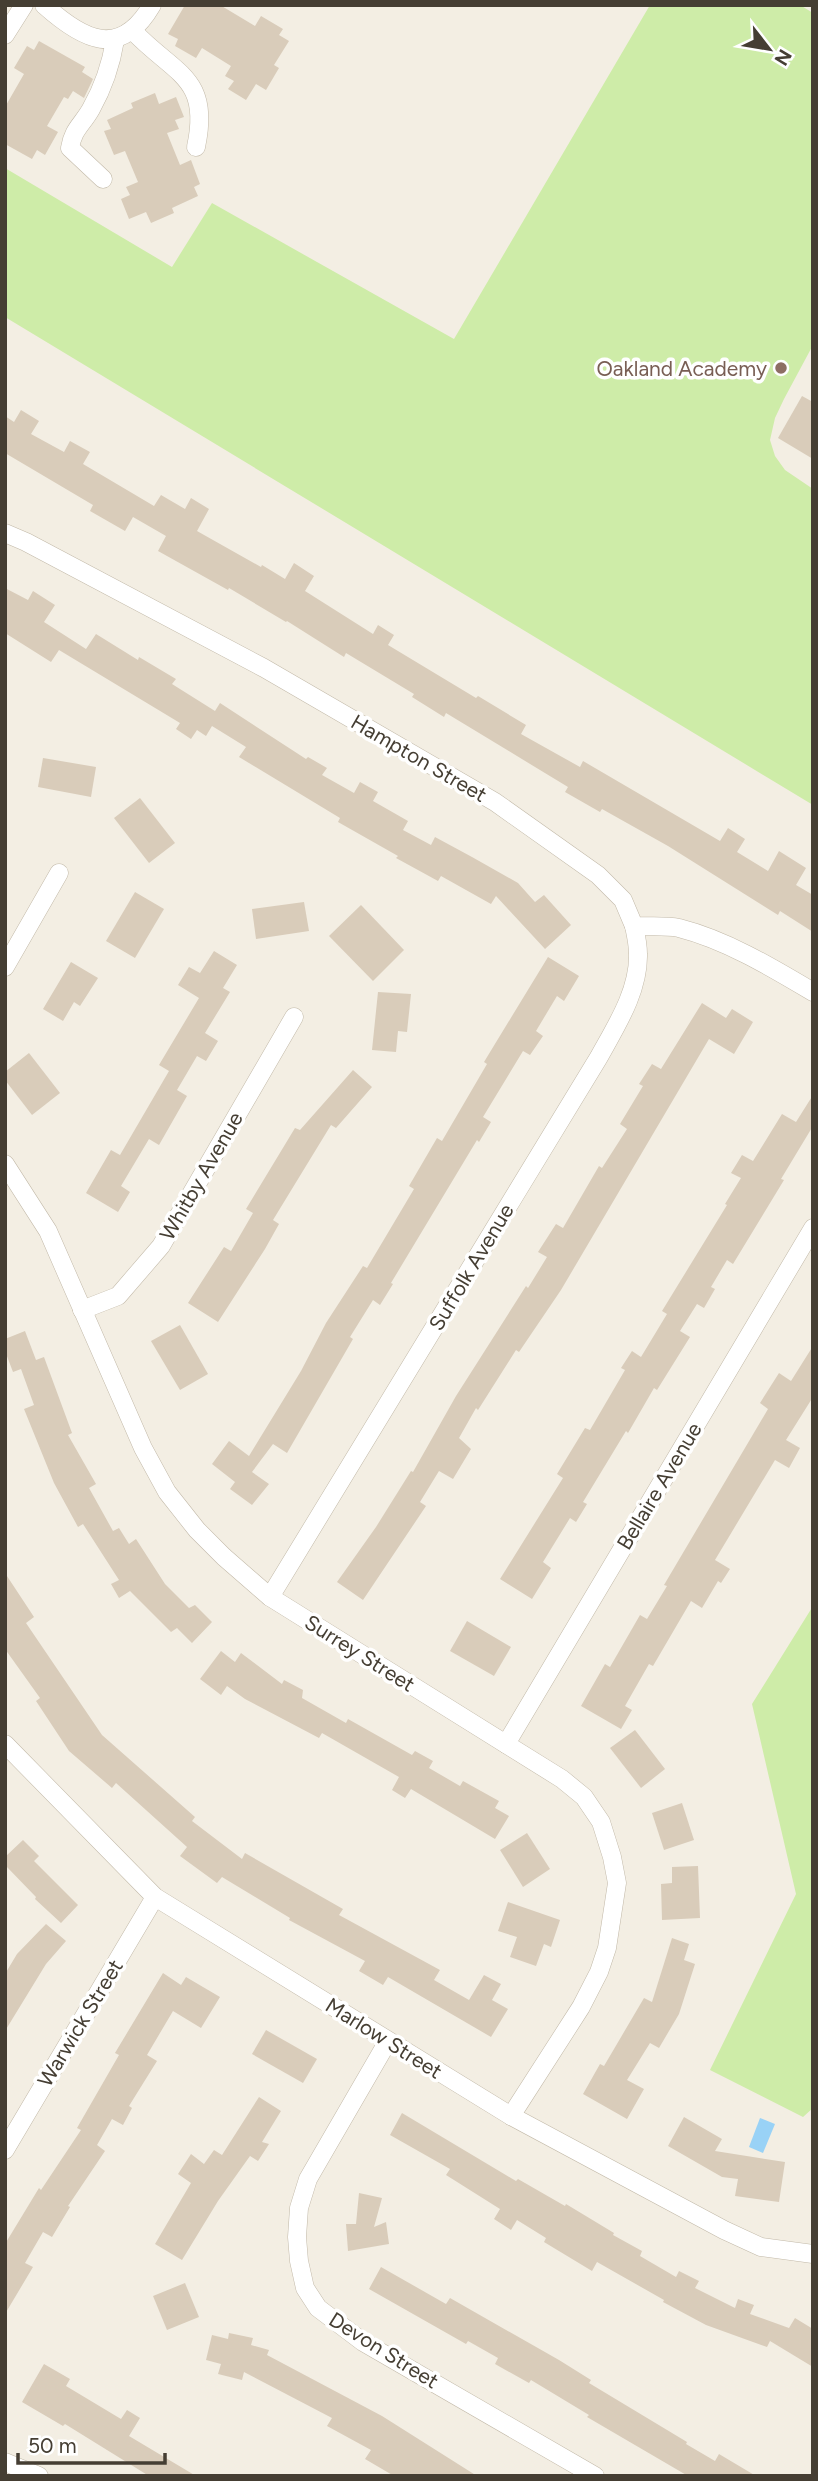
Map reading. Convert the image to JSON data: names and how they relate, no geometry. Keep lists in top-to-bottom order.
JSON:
{
  "streets": {
    "street": [
      "Hampton Street",
      "Whitby Avenue",
      "Suffolk Avenue",
      "Bellaire Avenue",
      "Surrey Street",
      "Warwick Street",
      "Marlow Street",
      "Devon Street"
    ]
  },
  "crossings": [
    ["Hampton Street", "Suffolk Avenue"],
    ["Whitby Avenue", "Surrey Street"],
    ["Suffolk Avenue", "Surrey Street"],
    ["Bellaire Avenue", "Surrey Street"],
    ["Surrey Street", "Marlow Street"],
    ["Warwick Street", "Marlow Street"],
    ["Marlow Street", "Devon Street"]
  ],
  "places": ["Oakland Academy"],
  "scale_bar": "50 m",
  "north": "bottom right"
}
